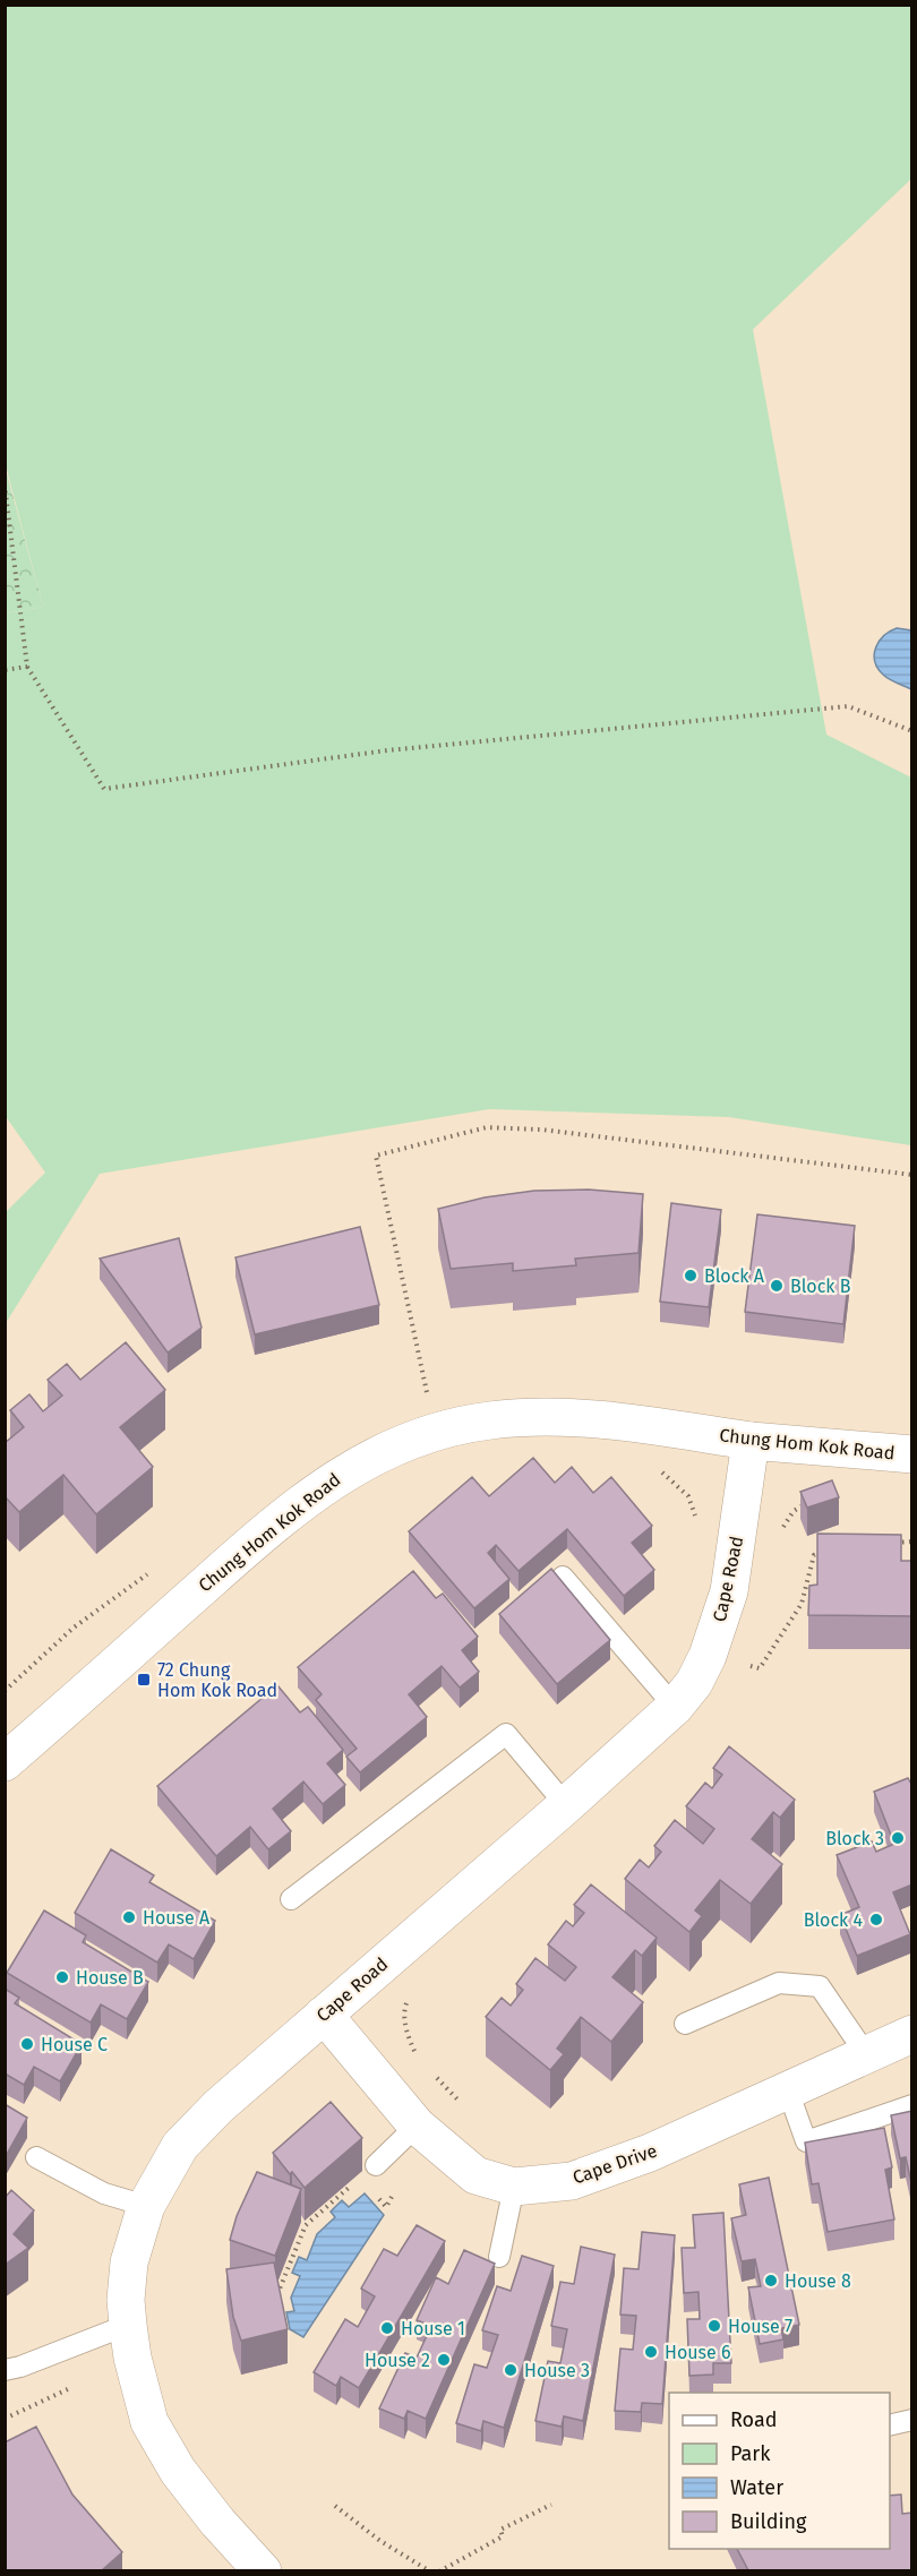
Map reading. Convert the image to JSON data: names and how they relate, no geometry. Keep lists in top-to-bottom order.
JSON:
{
  "streets": {
    "street": ["Chung Hom Kok Road", "Cape Road", "Cape Drive"]
  },
  "crossings": [
    ["Chung Hom Kok Road", "Cape Road"],
    ["Cape Road", "Cape Drive"]
  ],
  "places": {
    "other": [
      "Block A",
      "Block B",
      "Block 3",
      "House A",
      "Block 4",
      "House B",
      "House C",
      "House 8",
      "House 7",
      "House 1",
      "House 6",
      "House 2",
      "House 3"
    ],
    "transit": ["72 Chung Hom Kok Road"]
  },
  "legend": [
    "Road",
    "Park",
    "Water",
    "Building"
  ]
}
